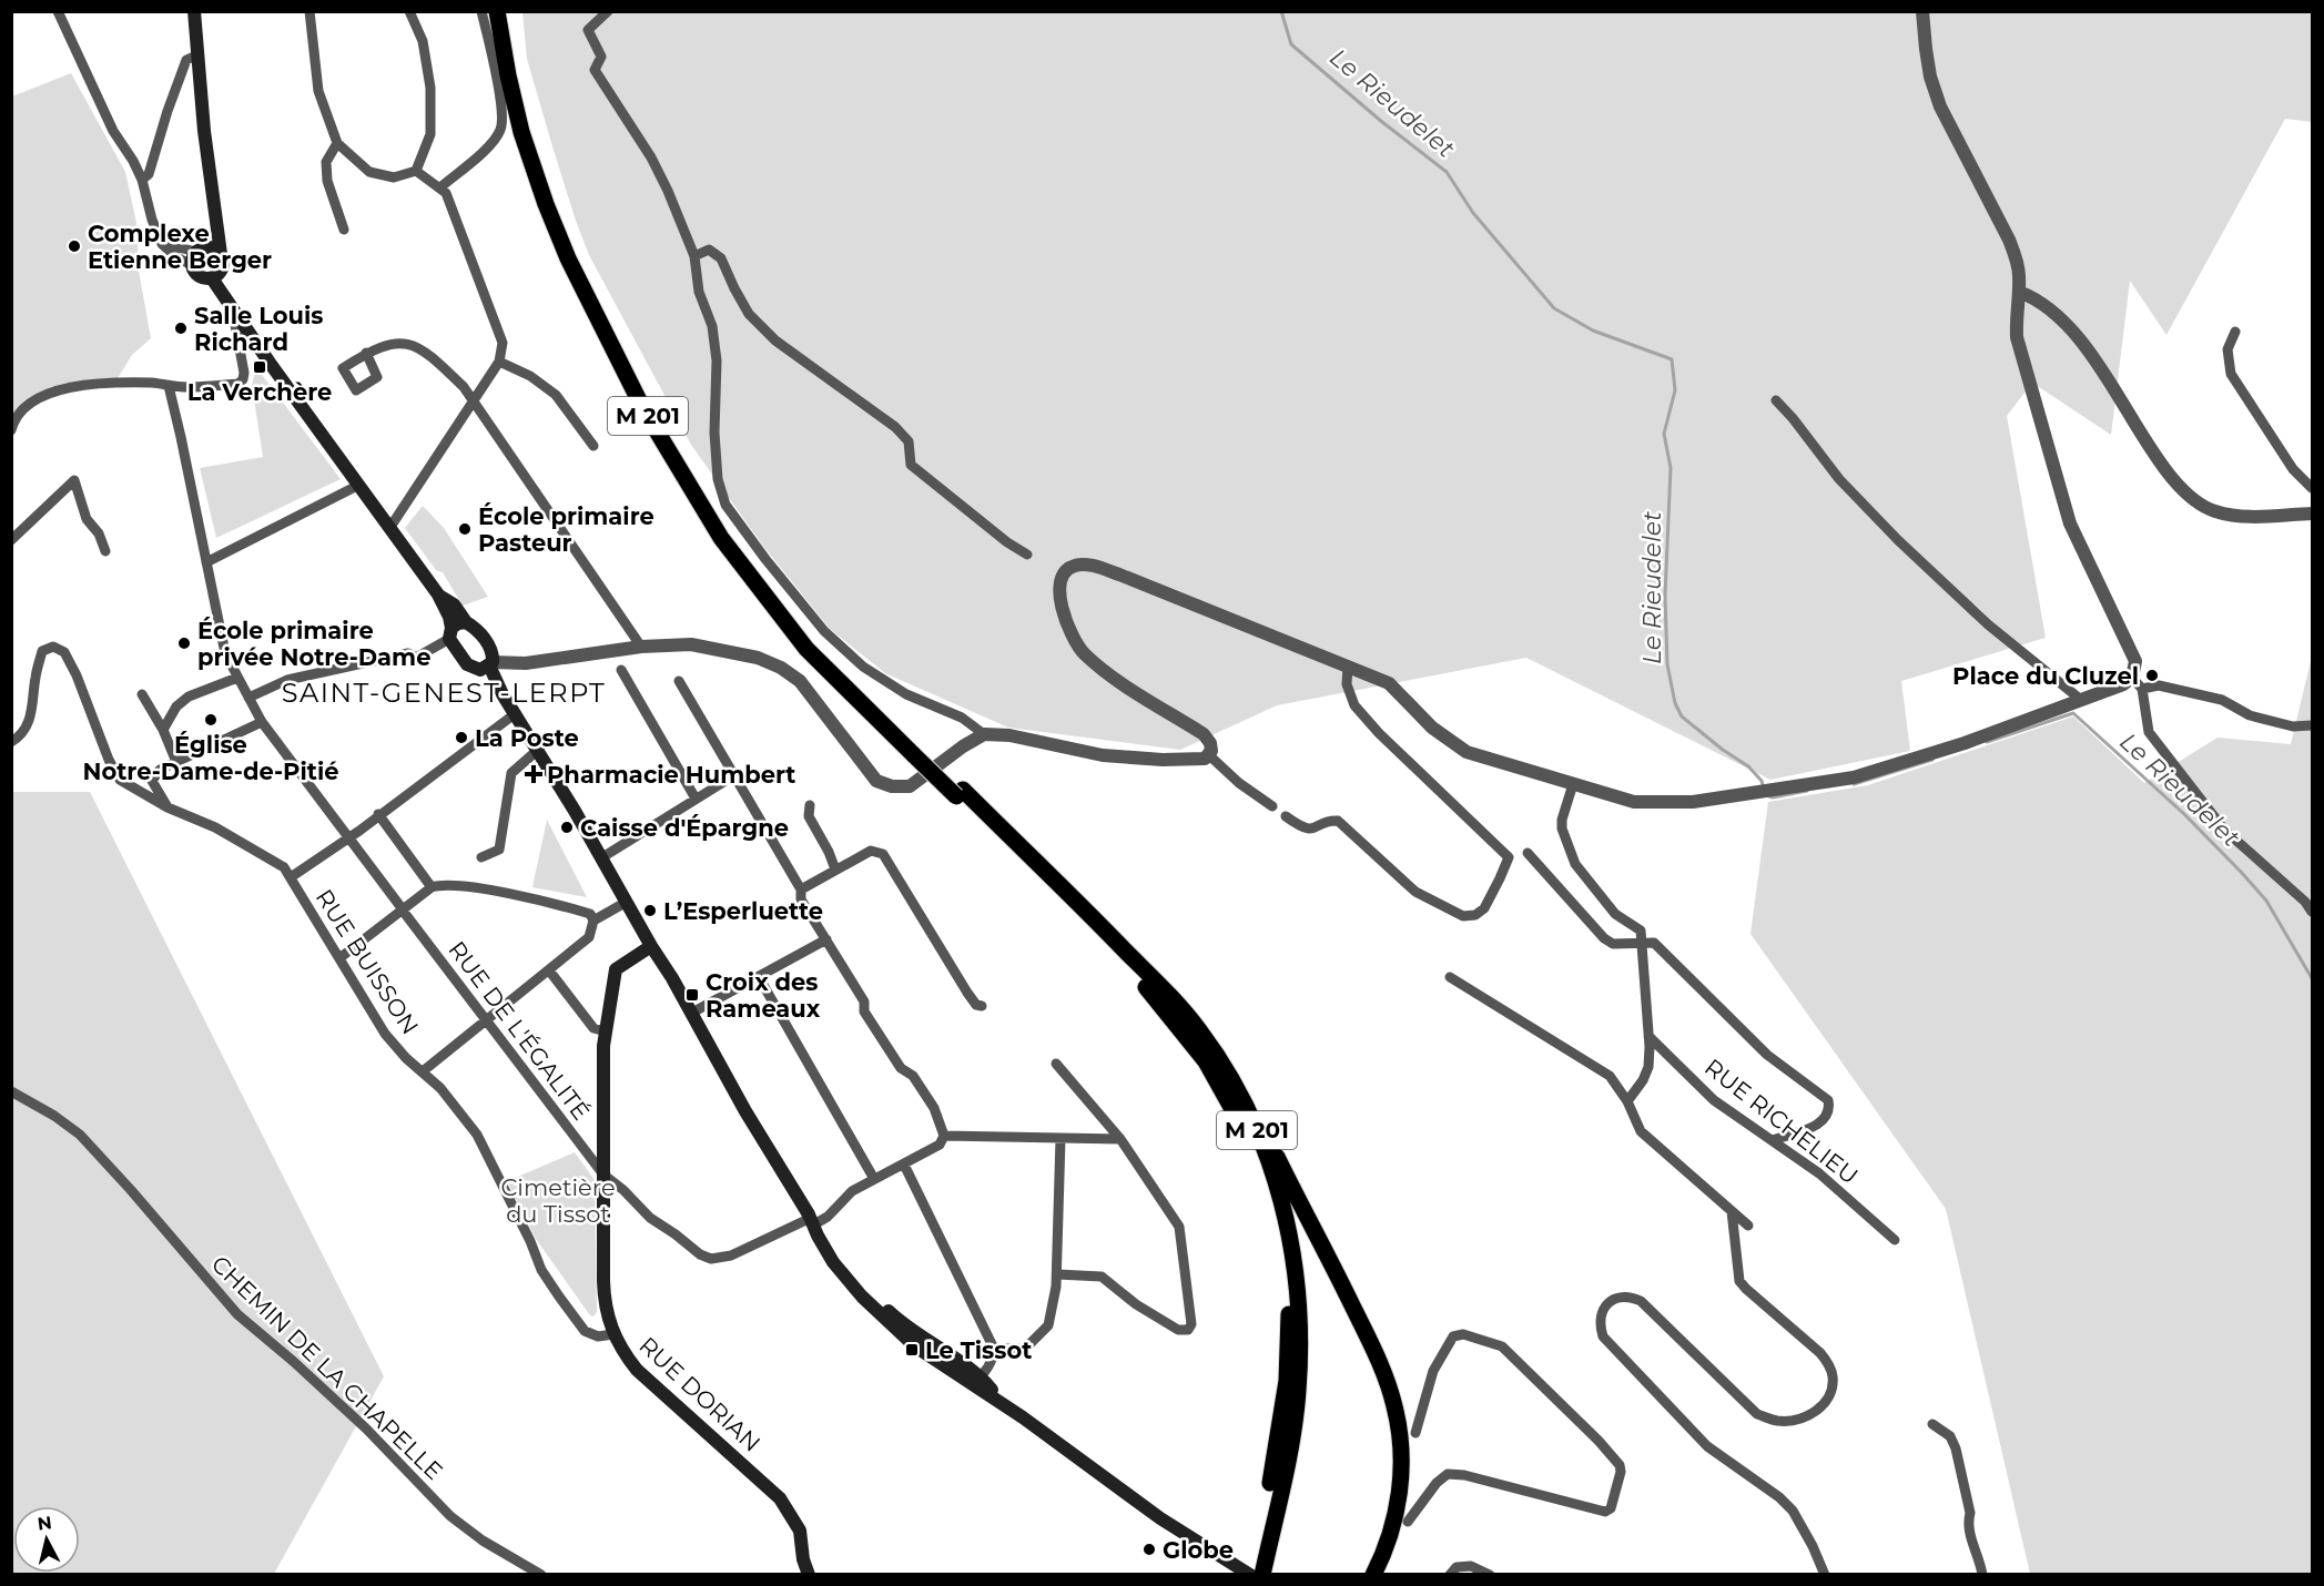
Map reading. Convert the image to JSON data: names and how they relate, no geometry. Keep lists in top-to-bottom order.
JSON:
{
  "streets": {
    "highway": ["M 201"],
    "main road": ["RUE DORIAN"],
    "street": [
      "RUE BUISSON",
      "RUE DE L'ÉGALITÉ",
      "RUE RICHELIEU",
      "CHEMIN DE LA CHAPELLE"
    ]
  },
  "crossings": [
    ["RUE BUISSON", "RUE DORIAN"],
    ["RUE DE L'ÉGALITÉ", "RUE DORIAN"]
  ],
  "districts": ["SAINT-GENEST-LERPT"],
  "water": ["Le Rieudelet"],
  "parks": ["Cimetière du Tissot"],
  "places": {
    "other": [
      "Complexe Etienne Berger",
      "Salle Louis Richard",
      "École primaire Pasteur",
      "École primaire privée Notre-Dame",
      "Place du Cluzel",
      "Église Notre-Dame-de-Pitié",
      "La Poste",
      "Caisse d'Épargne",
      "L’Esperluette",
      "Globe"
    ],
    "transit": ["La Verchère", "Croix des Rameaux", "Le Tissot"],
    "health": ["Pharmacie Humbert"]
  },
  "north": "top"
}
